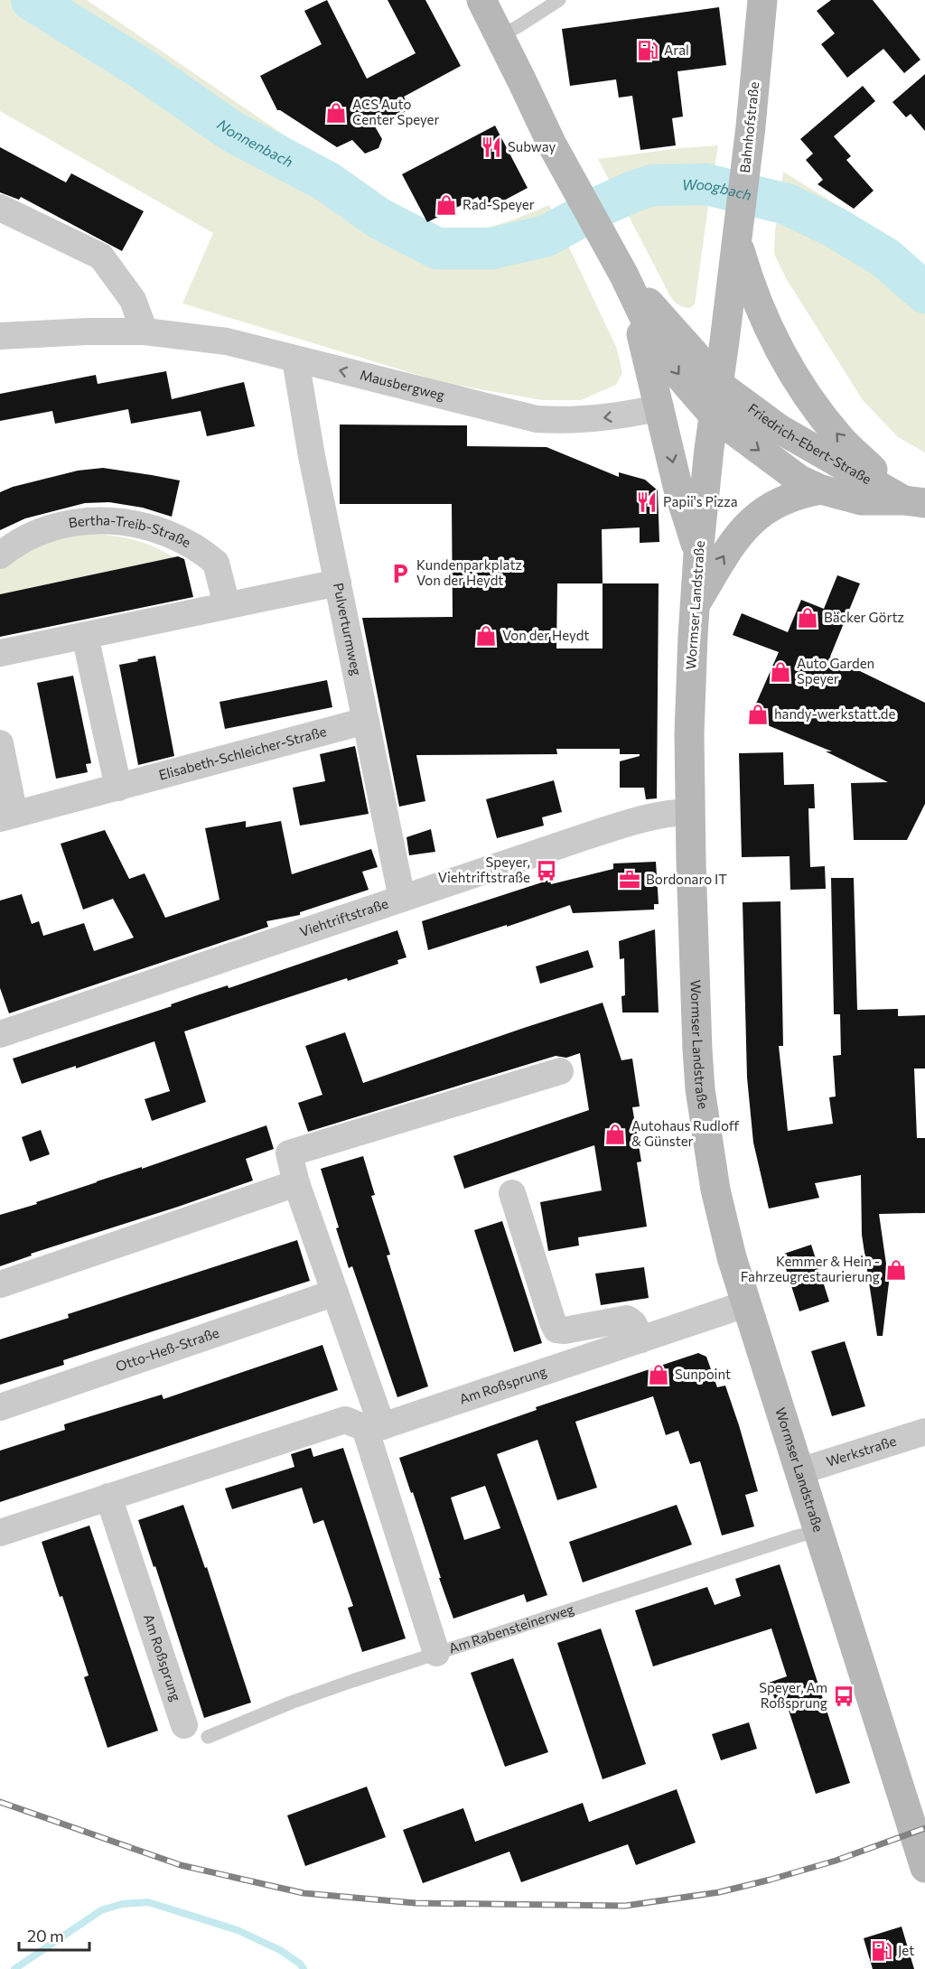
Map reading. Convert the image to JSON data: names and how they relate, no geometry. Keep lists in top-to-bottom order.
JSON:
{
  "streets": {
    "main road": ["Bahnhofstraße", "Friedrich-Ebert-Straße", "Wormser Landstraße"],
    "street": [
      "Mausbergweg",
      "Bertha-Treib-Straße",
      "Pulverturmweg",
      "Elisabeth-Schleicher-Straße",
      "Viehtriftstraße",
      "Otto-Heß-Straße",
      "Am Roßsprung",
      "Werkstraße"
    ],
    "lane": ["Am Rabensteinerweg"]
  },
  "crossings": [
    ["Bahnhofstraße", "Friedrich-Ebert-Straße"],
    ["Bahnhofstraße", "Wormser Landstraße"],
    ["Mausbergweg", "Pulverturmweg"],
    ["Friedrich-Ebert-Straße", "Wormser Landstraße"],
    ["Wormser Landstraße", "Viehtriftstraße"],
    ["Wormser Landstraße", "Am Roßsprung"],
    ["Wormser Landstraße", "Werkstraße"],
    ["Wormser Landstraße", "Am Rabensteinerweg"],
    ["Pulverturmweg", "Elisabeth-Schleicher-Straße"],
    ["Pulverturmweg", "Viehtriftstraße"]
  ],
  "one_way": ["Mausbergweg"],
  "water": ["Nonnenbach", "Woogbach"],
  "places": {
    "fuel station": ["Aral", "Jet"],
    "shop": [
      "ACS Auto Center Speyer",
      "Rad-Speyer",
      "Bäcker Görtz",
      "Von der Heydt",
      "Auto Garden Speyer",
      "handy-werkstatt.de",
      "Autohaus Rudloff & Günster",
      "Kemmer & Hein - Fahrzeugrestaurierung",
      "Sunpoint"
    ],
    "restaurant": ["Subway", "Papii's Pizza"],
    "parking": ["Kundenparkplatz Von der Heydt"],
    "bus stop": ["Speyer, Viehtriftstraße", "Speyer, Am Roßsprung"],
    "office": ["Bordonaro IT"]
  },
  "scale_bar": "20 m"
}
